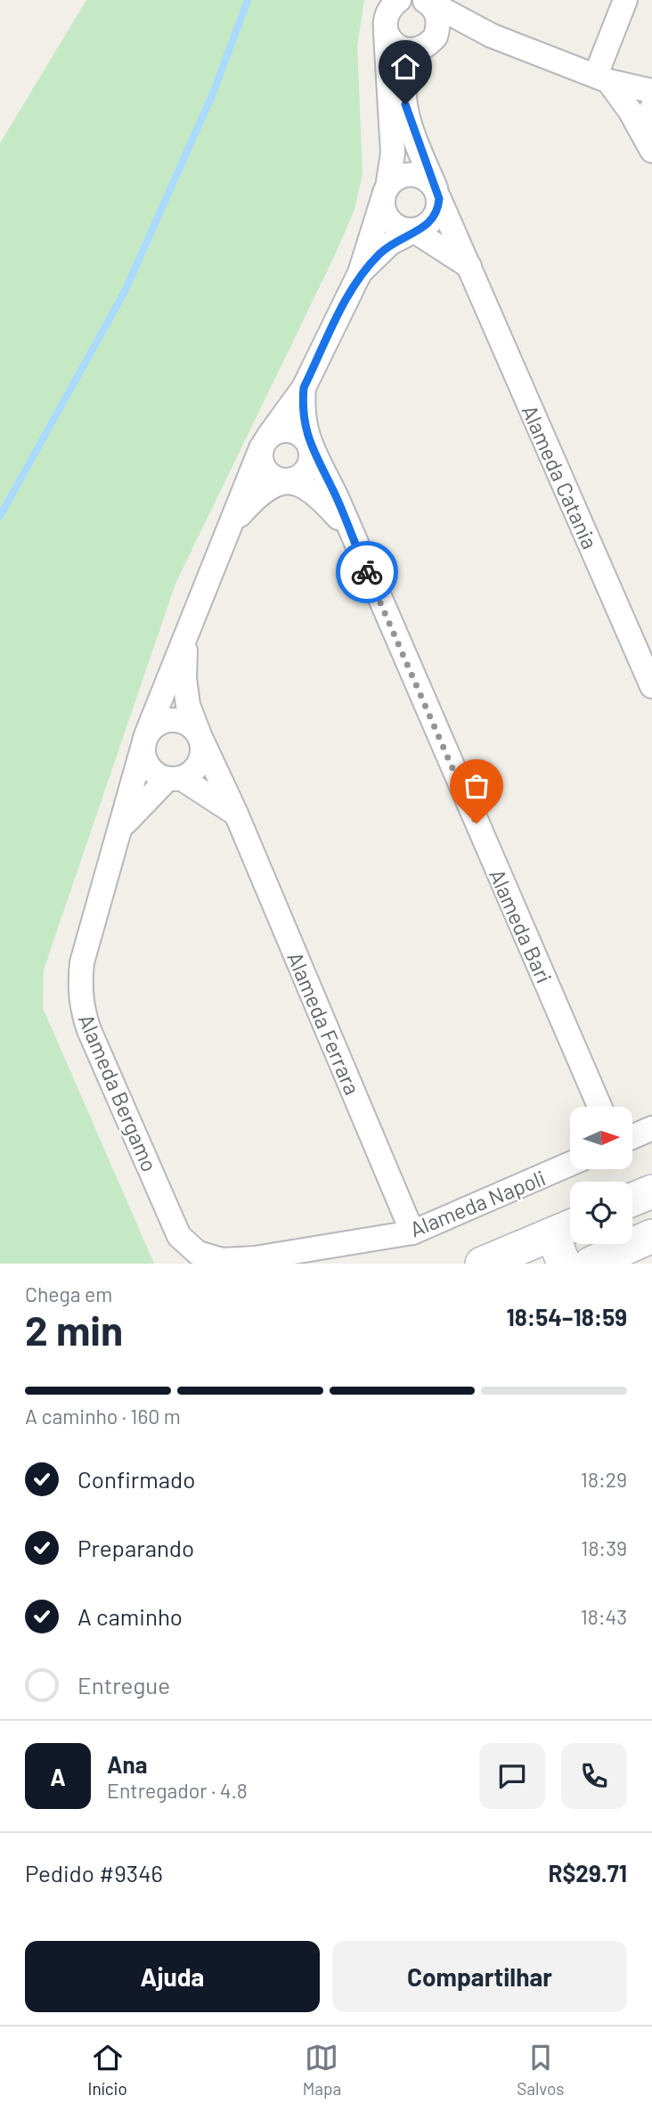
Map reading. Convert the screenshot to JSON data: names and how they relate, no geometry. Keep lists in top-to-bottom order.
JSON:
{
  "streets": {
    "street": [
      "Alameda Catania",
      "Alameda Bari",
      "Alameda Ferrara",
      "Alameda Bergamo",
      "Alameda Napoli"
    ]
  },
  "crossings": [
    ["Alameda Catania", "Alameda Bergamo"],
    ["Alameda Bari", "Alameda Bergamo"],
    ["Alameda Ferrara", "Alameda Bergamo"],
    ["Alameda Ferrara", "Alameda Napoli"],
    ["Alameda Bergamo", "Alameda Napoli"]
  ],
  "north": "right",
  "page": {
    "heading": ["2 min", "Chega em", "18:54–18:59"],
    "panel": [
      "Ana",
      "Entregador · 4.8",
      "Pedido #9346",
      "R$29.71"
    ],
    "bar": "A caminho · 160 m",
    "list": [
      ["Confirmado", "18:29"],
      ["Preparando", "18:39"],
      ["A caminho", "18:43"],
      "Entregue"
    ],
    "round": "A",
    "buttons": ["Ajuda", "Compartilhar"],
    "tabs": ["Início", "Mapa", "Salvos"]
  }
}
